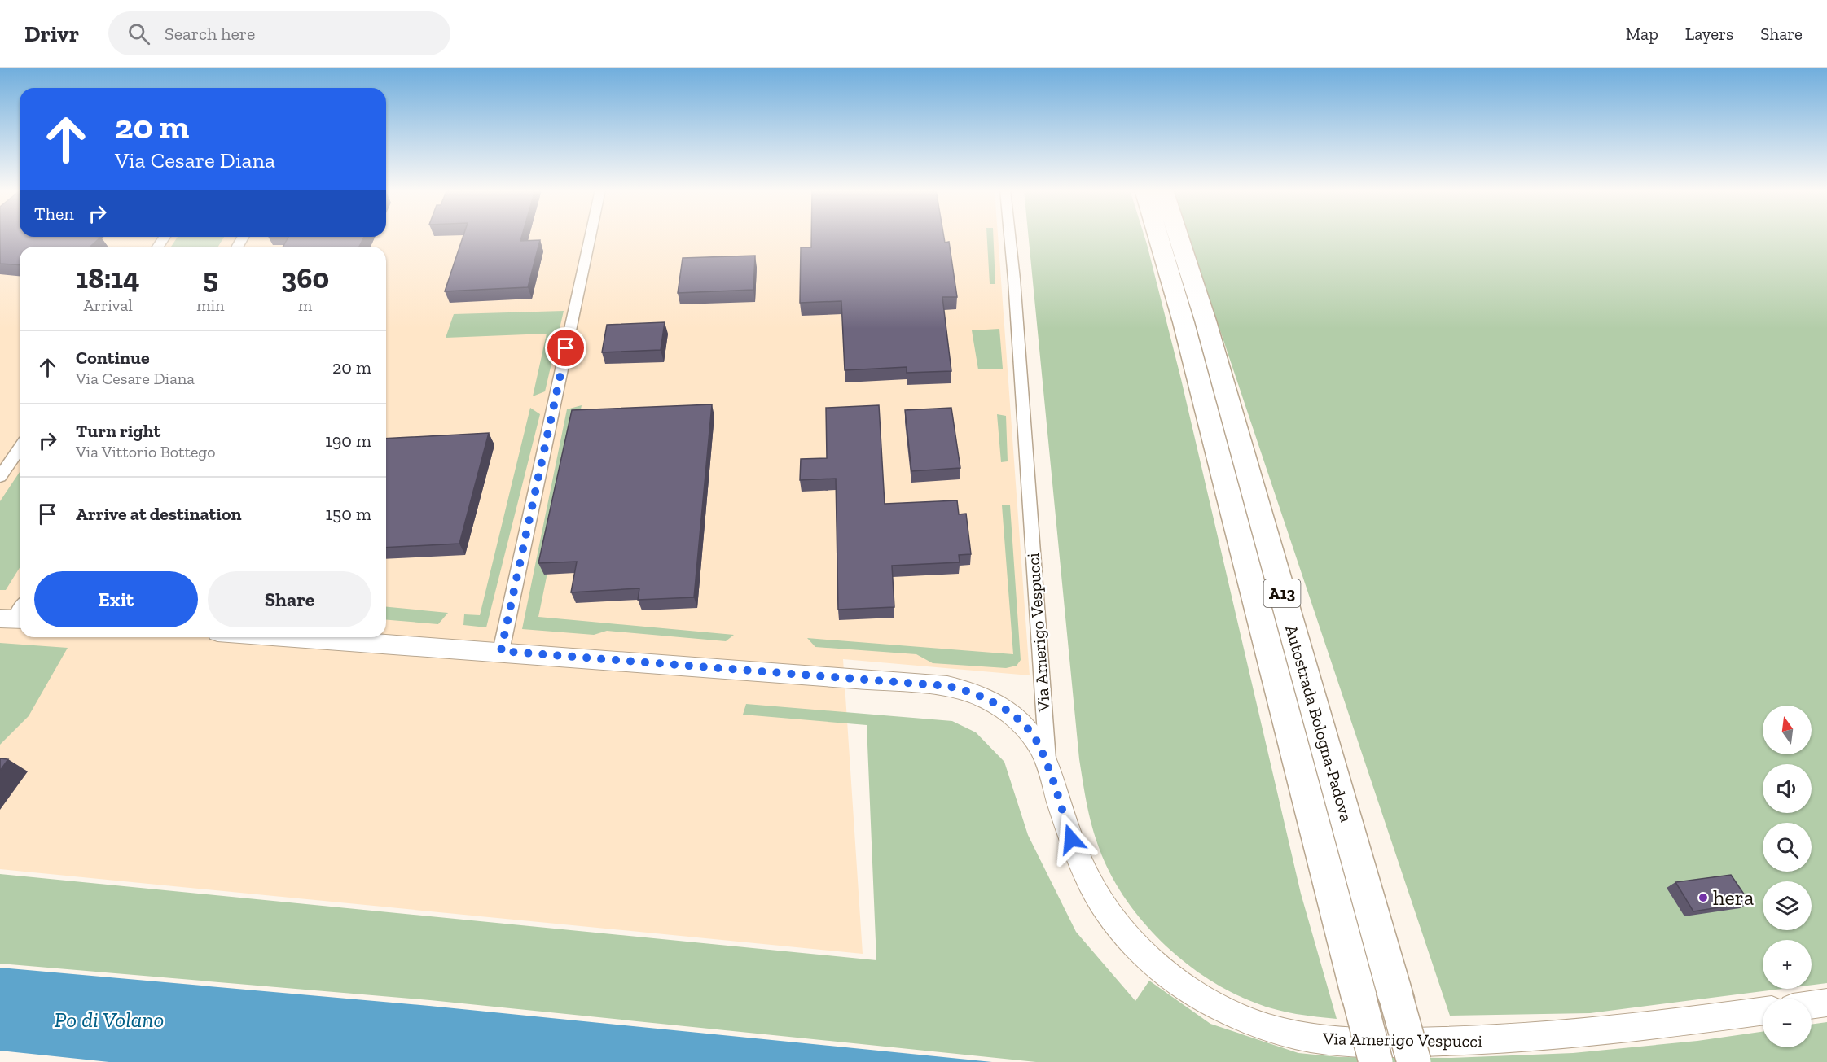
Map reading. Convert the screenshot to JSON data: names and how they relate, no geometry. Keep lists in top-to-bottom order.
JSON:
{
  "streets": {
    "highway": ["A13", "Autostrada Bologna-Padova"],
    "main road": ["Via Amerigo Vespucci"]
  },
  "water": ["Po di Volano"],
  "places": ["hera"],
  "north": "top",
  "page": {
    "header": "Drivr",
    "search": "Search here",
    "nav": ["Map", "Layers", "Share"],
    "turn": ["20 m", "Via Cesare Diana"],
    "then": "Then",
    "eta": [
      "18:14",
      "Arrival",
      "5",
      "min",
      "360",
      "m"
    ],
    "list": [
      {
        "name": "Continue",
        "note": "Via Cesare Diana",
        "value": "20 m"
      },
      {
        "name": "Turn right",
        "note": "Via Vittorio Bottego",
        "value": "190 m"
      },
      {
        "name": "Arrive at destination",
        "value": "150 m"
      }
    ],
    "buttons": ["Exit", "Share"],
    "map_buttons": ["+", "−"]
  }
}
